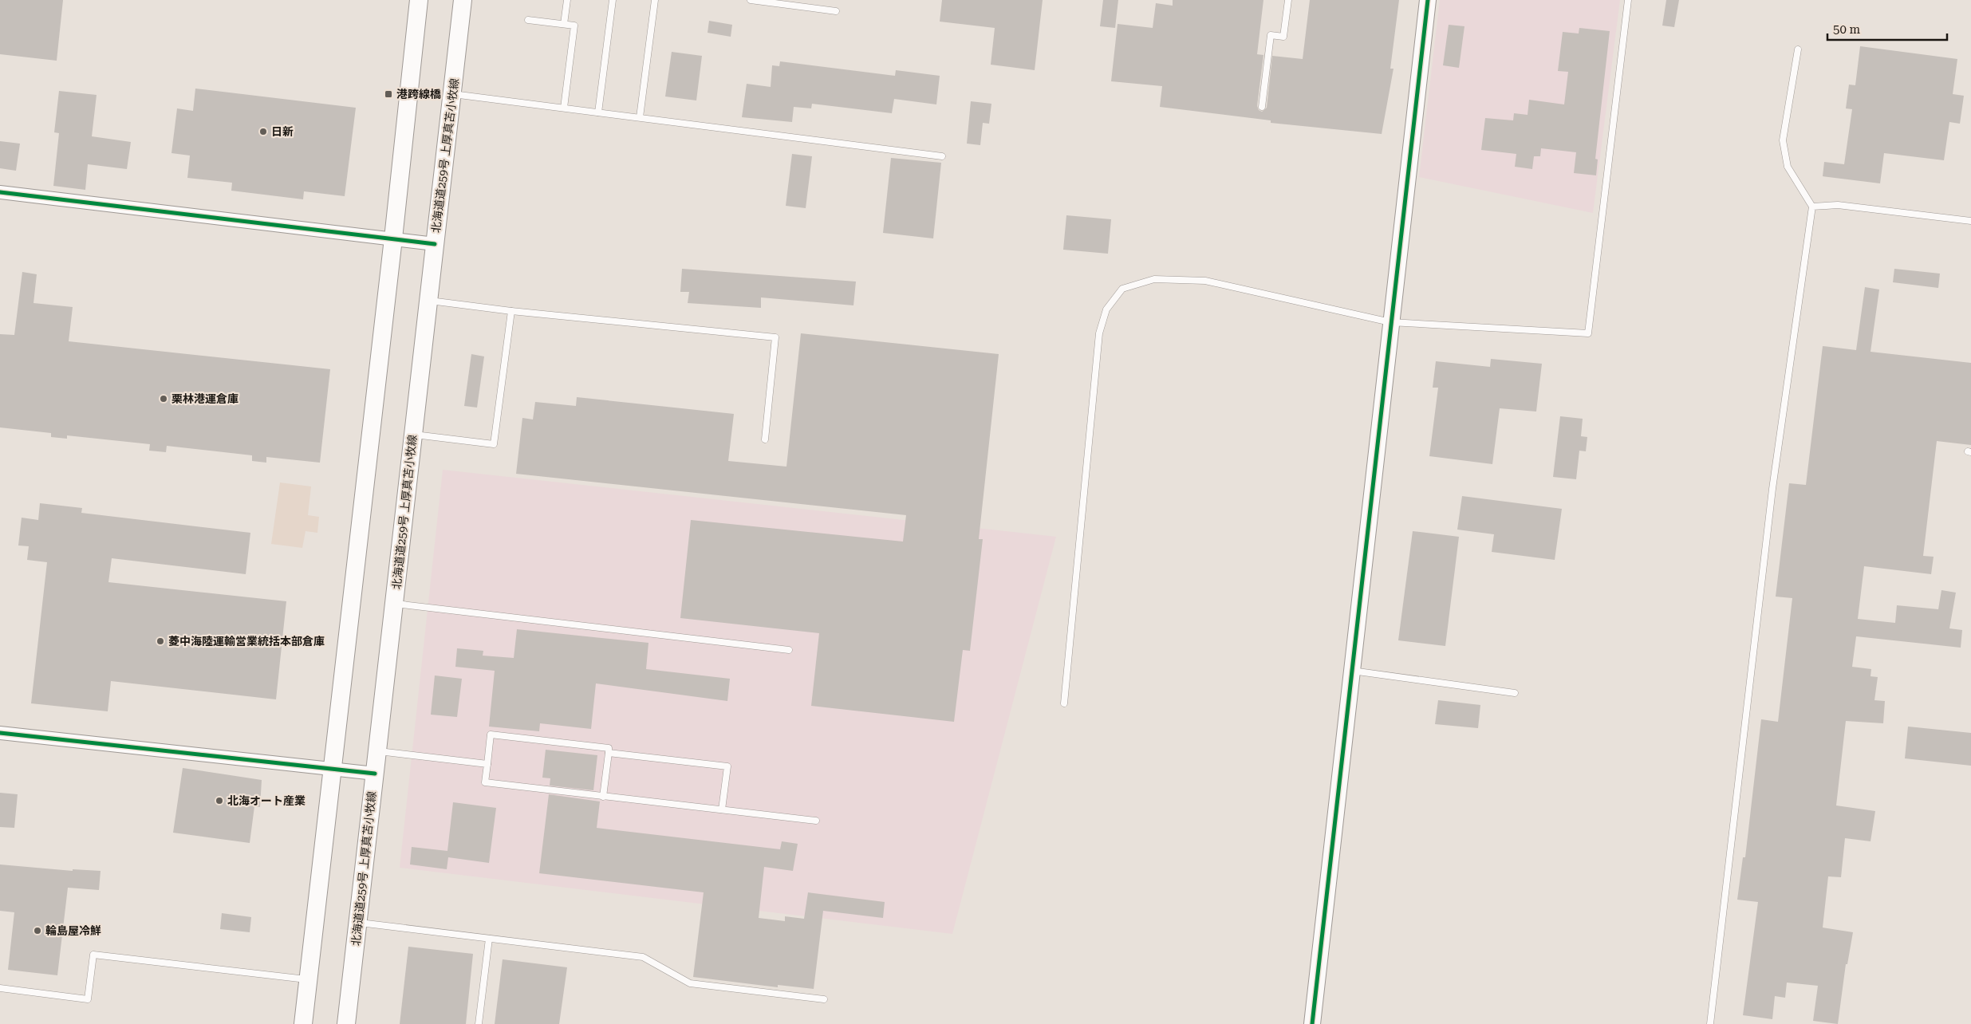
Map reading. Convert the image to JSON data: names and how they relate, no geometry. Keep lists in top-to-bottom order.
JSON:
{
  "streets": {
    "main road": ["北海道道259号 上厚真苫小牧線"]
  },
  "places": {
    "transit": ["港跨線橋"],
    "other": [
      "日新",
      "栗林港運倉庫",
      "菱中海陸運輸営業統括本部倉庫",
      "北海オート産業",
      "輪島屋冷鮮"
    ]
  },
  "scale_bar": "50 m"
}
